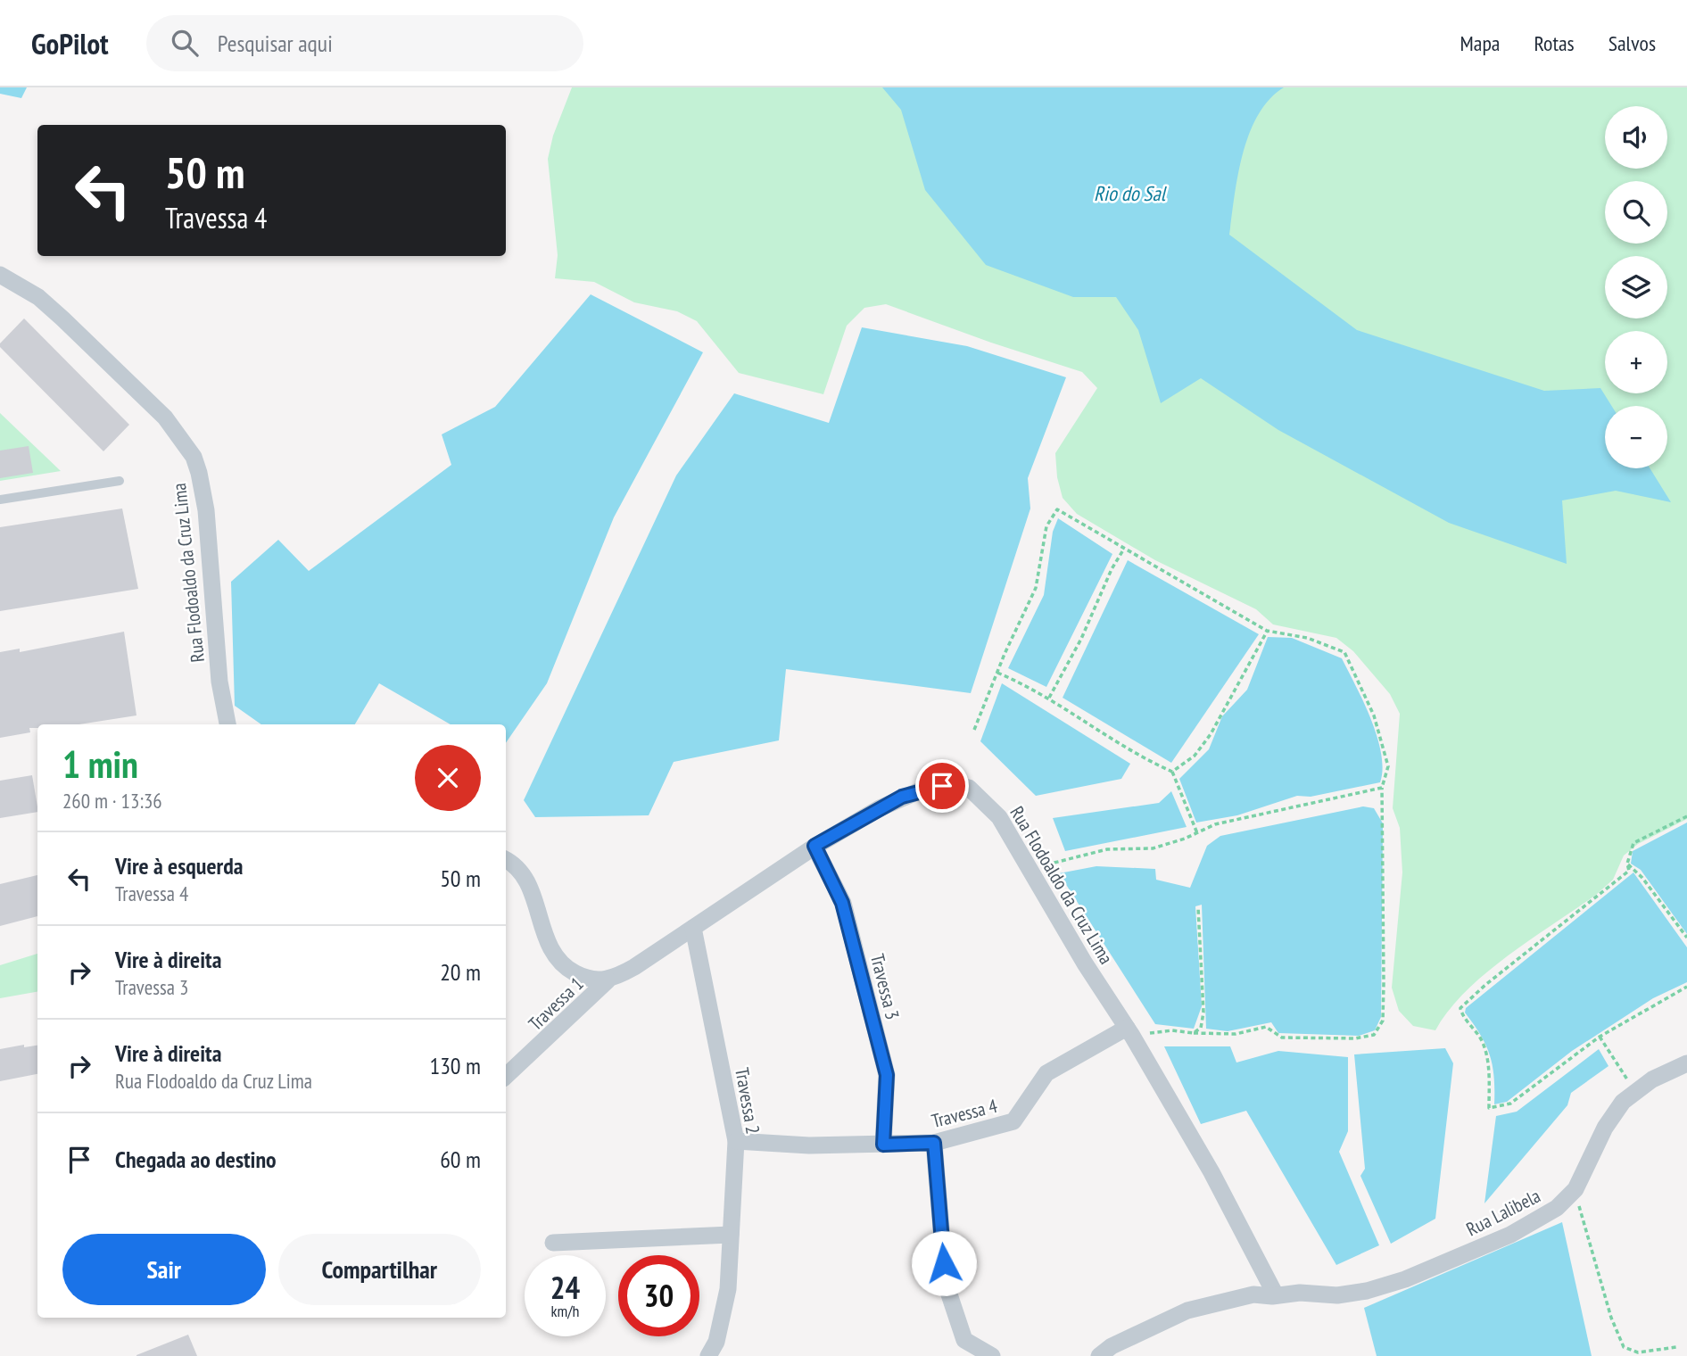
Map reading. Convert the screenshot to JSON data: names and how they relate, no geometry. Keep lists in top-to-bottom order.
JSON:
{
  "streets": {
    "street": [
      "Rua Flodoaldo da Cruz Lima",
      "Travessa 3",
      "Travessa 1",
      "Travessa 2",
      "Travessa 4",
      "Rua Lalibela"
    ]
  },
  "crossings": [
    ["Rua Flodoaldo da Cruz Lima", "Travessa 3"],
    ["Rua Flodoaldo da Cruz Lima", "Travessa 1"],
    ["Rua Flodoaldo da Cruz Lima", "Travessa 2"],
    ["Rua Flodoaldo da Cruz Lima", "Travessa 4"],
    ["Rua Flodoaldo da Cruz Lima", "Rua Lalibela"],
    ["Travessa 3", "Travessa 4"],
    ["Travessa 2", "Travessa 4"]
  ],
  "water": ["Rio do Sal"],
  "page": {
    "header": "GoPilot",
    "search": "Pesquisar aqui",
    "nav": ["Mapa", "Rotas", "Salvos"],
    "map_buttons": ["+", "−"],
    "turn": ["50 m", "Travessa 4"],
    "heading": ["1 min", "260 m · 13:36"],
    "list": [
      {
        "name": "Vire à esquerda",
        "note": "Travessa 4",
        "value": "50 m"
      },
      {
        "name": "Vire à direita",
        "note": "Travessa 3",
        "value": "20 m"
      },
      {
        "name": "Vire à direita",
        "note": "Rua Flodoaldo da Cruz Lima",
        "value": "130 m"
      },
      {
        "name": "Chegada ao destino",
        "value": "60 m"
      }
    ],
    "buttons": ["Sair", "Compartilhar"],
    "speed": "24 km/h",
    "limit": "30"
  }
}
